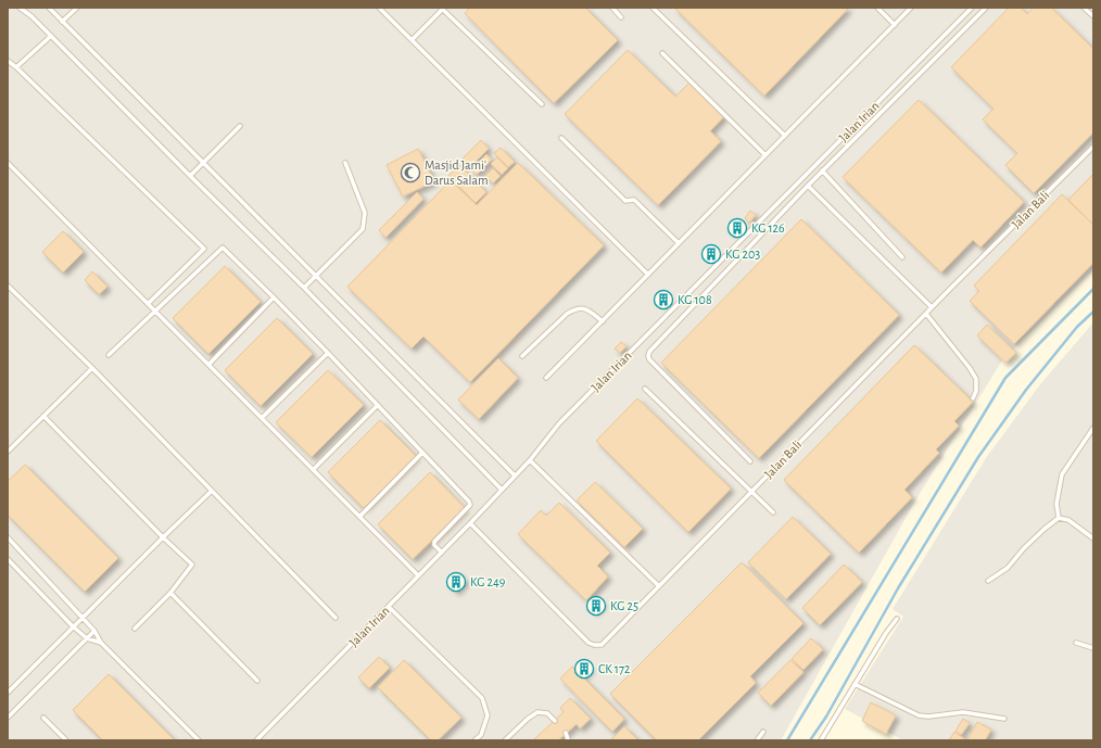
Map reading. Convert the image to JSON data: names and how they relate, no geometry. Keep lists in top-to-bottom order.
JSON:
{
  "streets": {
    "lane": ["Jalan Irian", "Jalan Bali"]
  },
  "crossings": [
    ["Jalan Irian", "Jalan Bali"]
  ],
  "places": {
    "mosque": ["Masjid Jami' Darus Salam"],
    "building": [
      "KG 126",
      "KG 203",
      "KG 108",
      "KG 249",
      "KG 25",
      "CK 172"
    ]
  }
}
